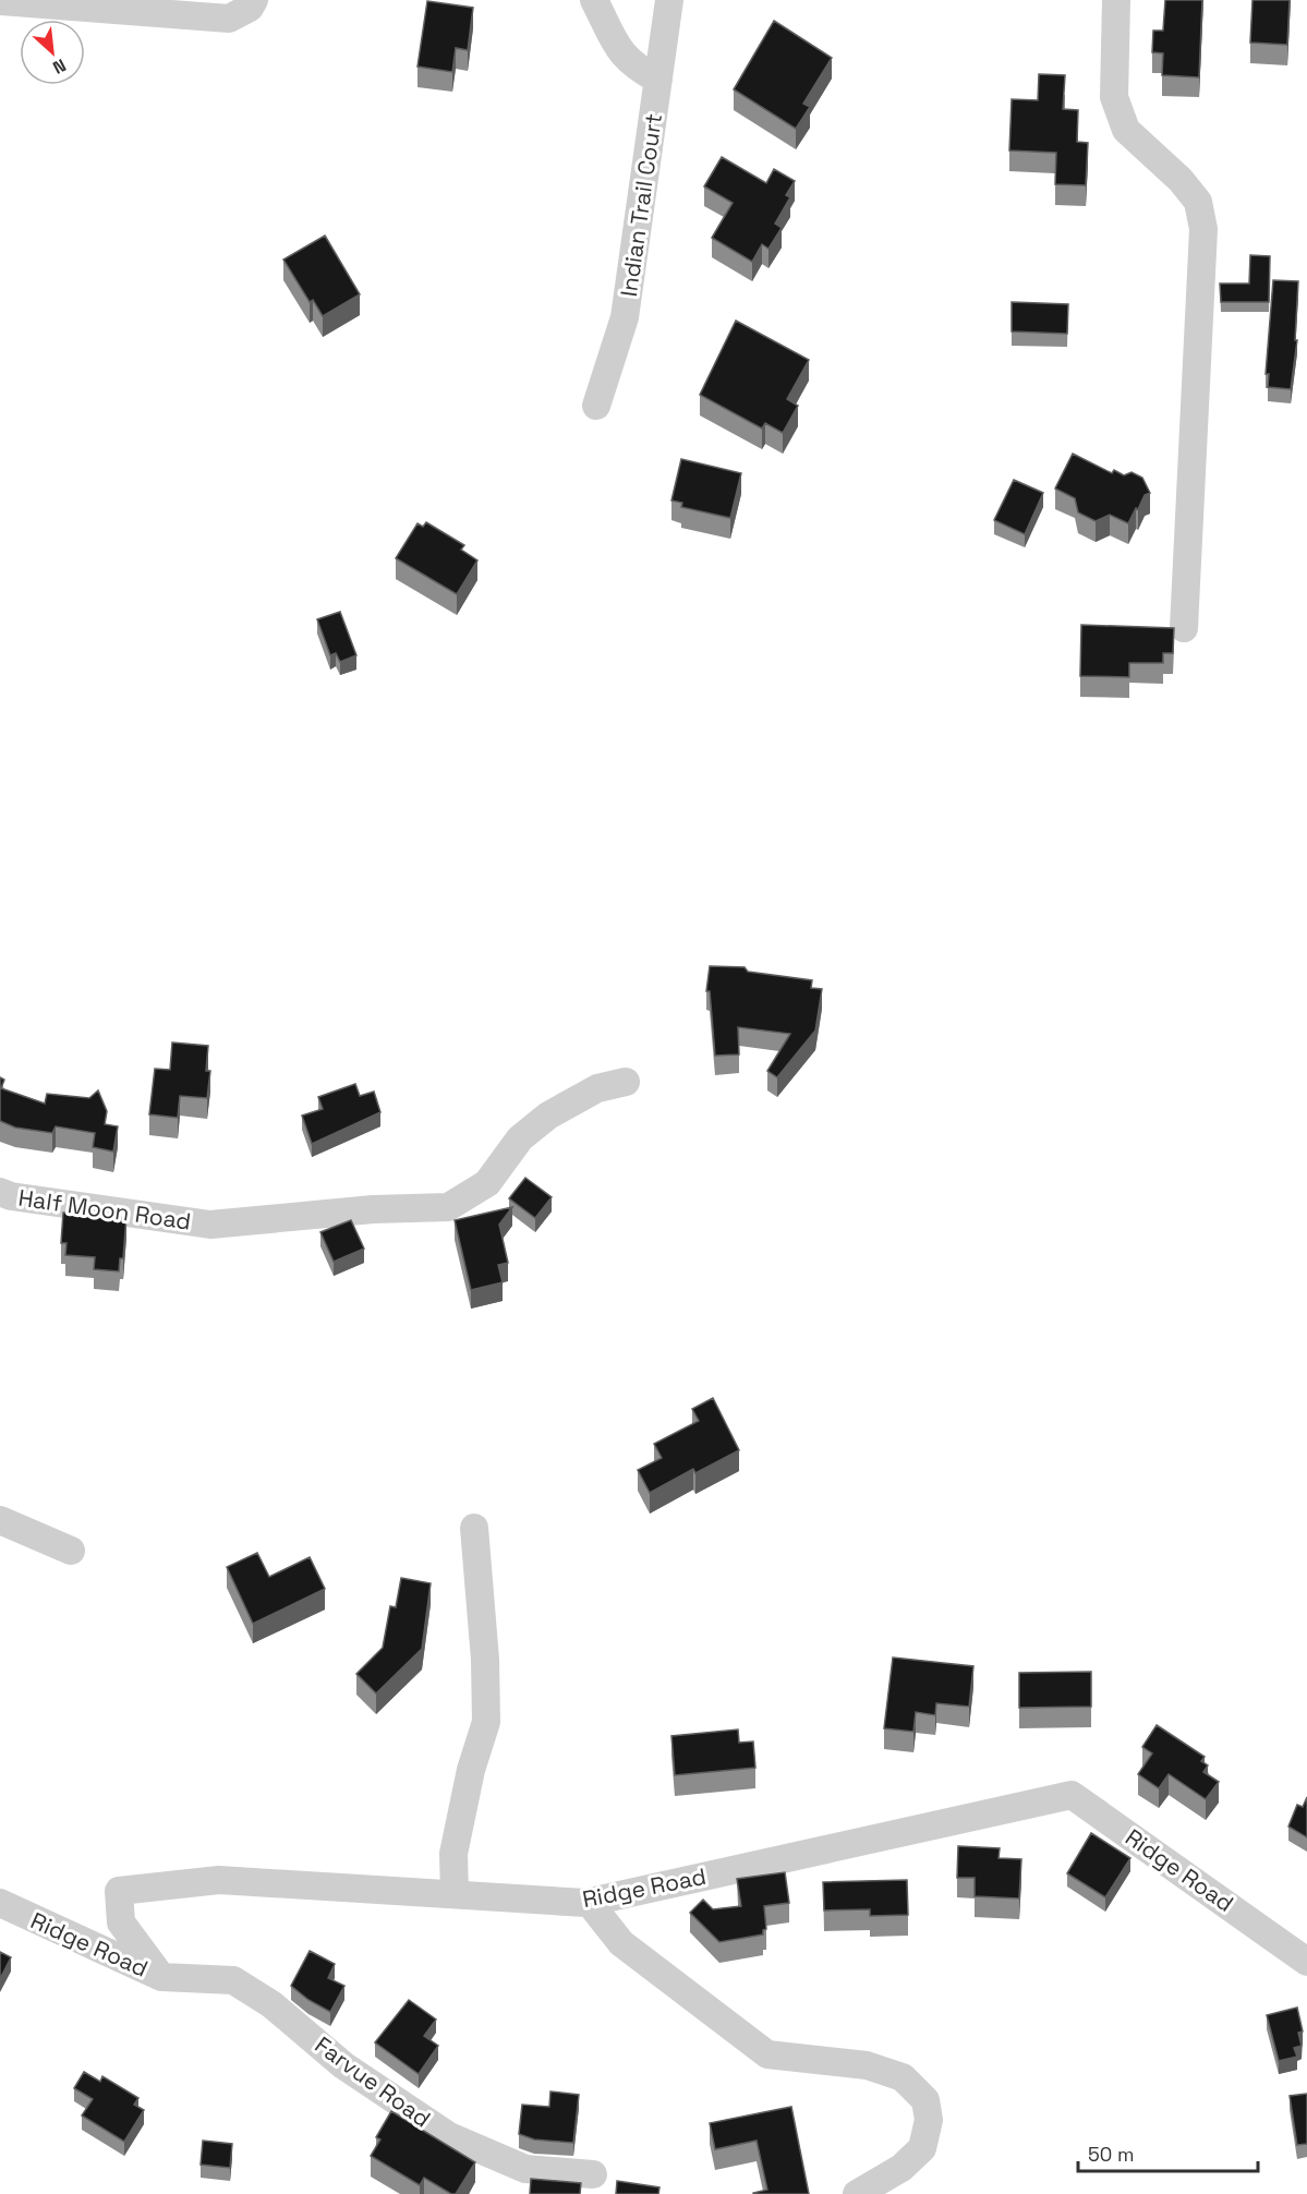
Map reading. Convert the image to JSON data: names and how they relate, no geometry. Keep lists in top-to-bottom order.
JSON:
{
  "streets": {
    "street": [
      "Indian Trail Court",
      "Half Moon Road",
      "Ridge Road",
      "Farvue Road"
    ]
  },
  "crossings": [
    ["Ridge Road", "Farvue Road"]
  ],
  "scale_bar": "50 m",
  "north": "bottom right"
}
